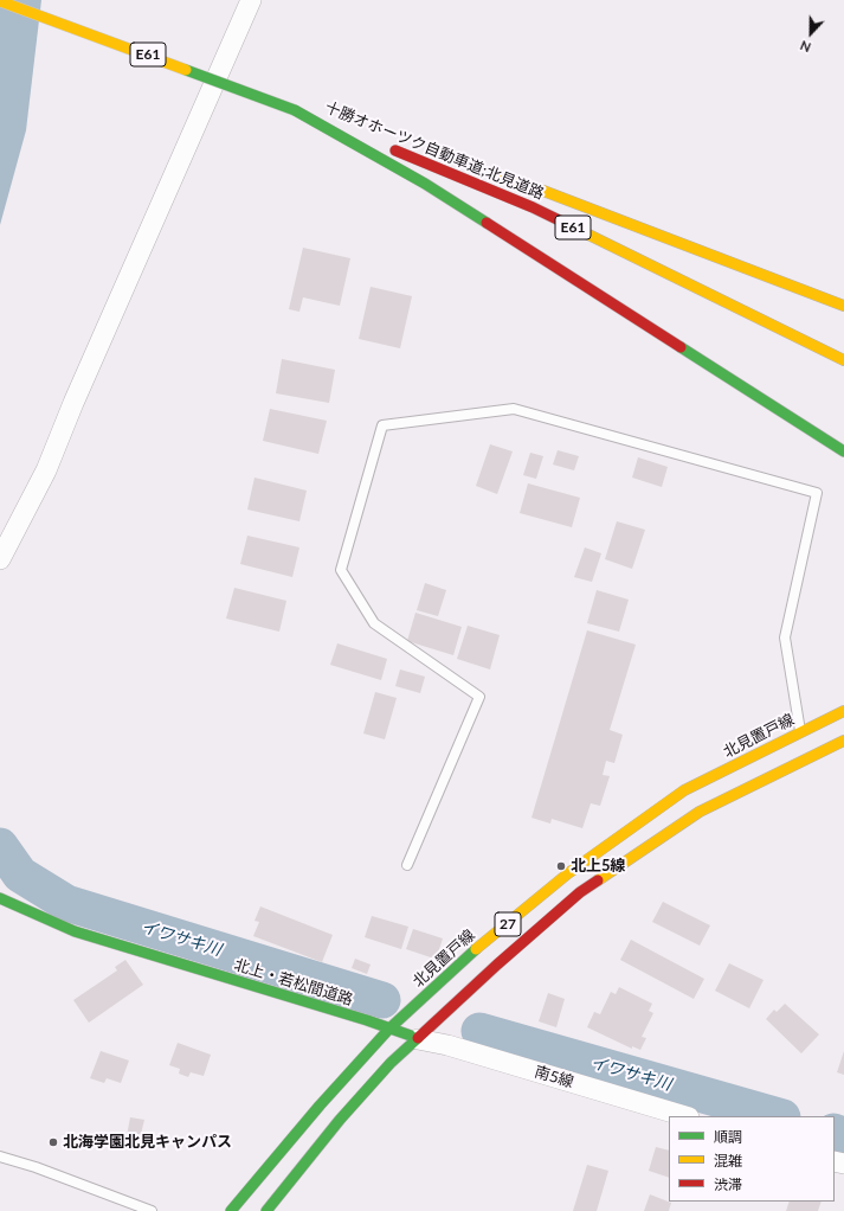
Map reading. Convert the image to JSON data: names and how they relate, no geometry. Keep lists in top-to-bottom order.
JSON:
{
  "streets": {
    "main road": [
      "E61",
      "十勝オホーツク自動車道;北見道路",
      "北見置戸線",
      "27",
      "北上・若松間道路"
    ],
    "street": ["南5線"]
  },
  "crossings": [
    ["北見置戸線", "北上・若松間道路"],
    ["27", "北上・若松間道路"],
    ["27", "南5線"],
    ["北上・若松間道路", "南5線"]
  ],
  "water": ["イワサキ川"],
  "places": ["北上5線", "北海学園北見キャンパス"],
  "legend": ["順調", "混雑", "渋滞"],
  "north": "bottom"
}
